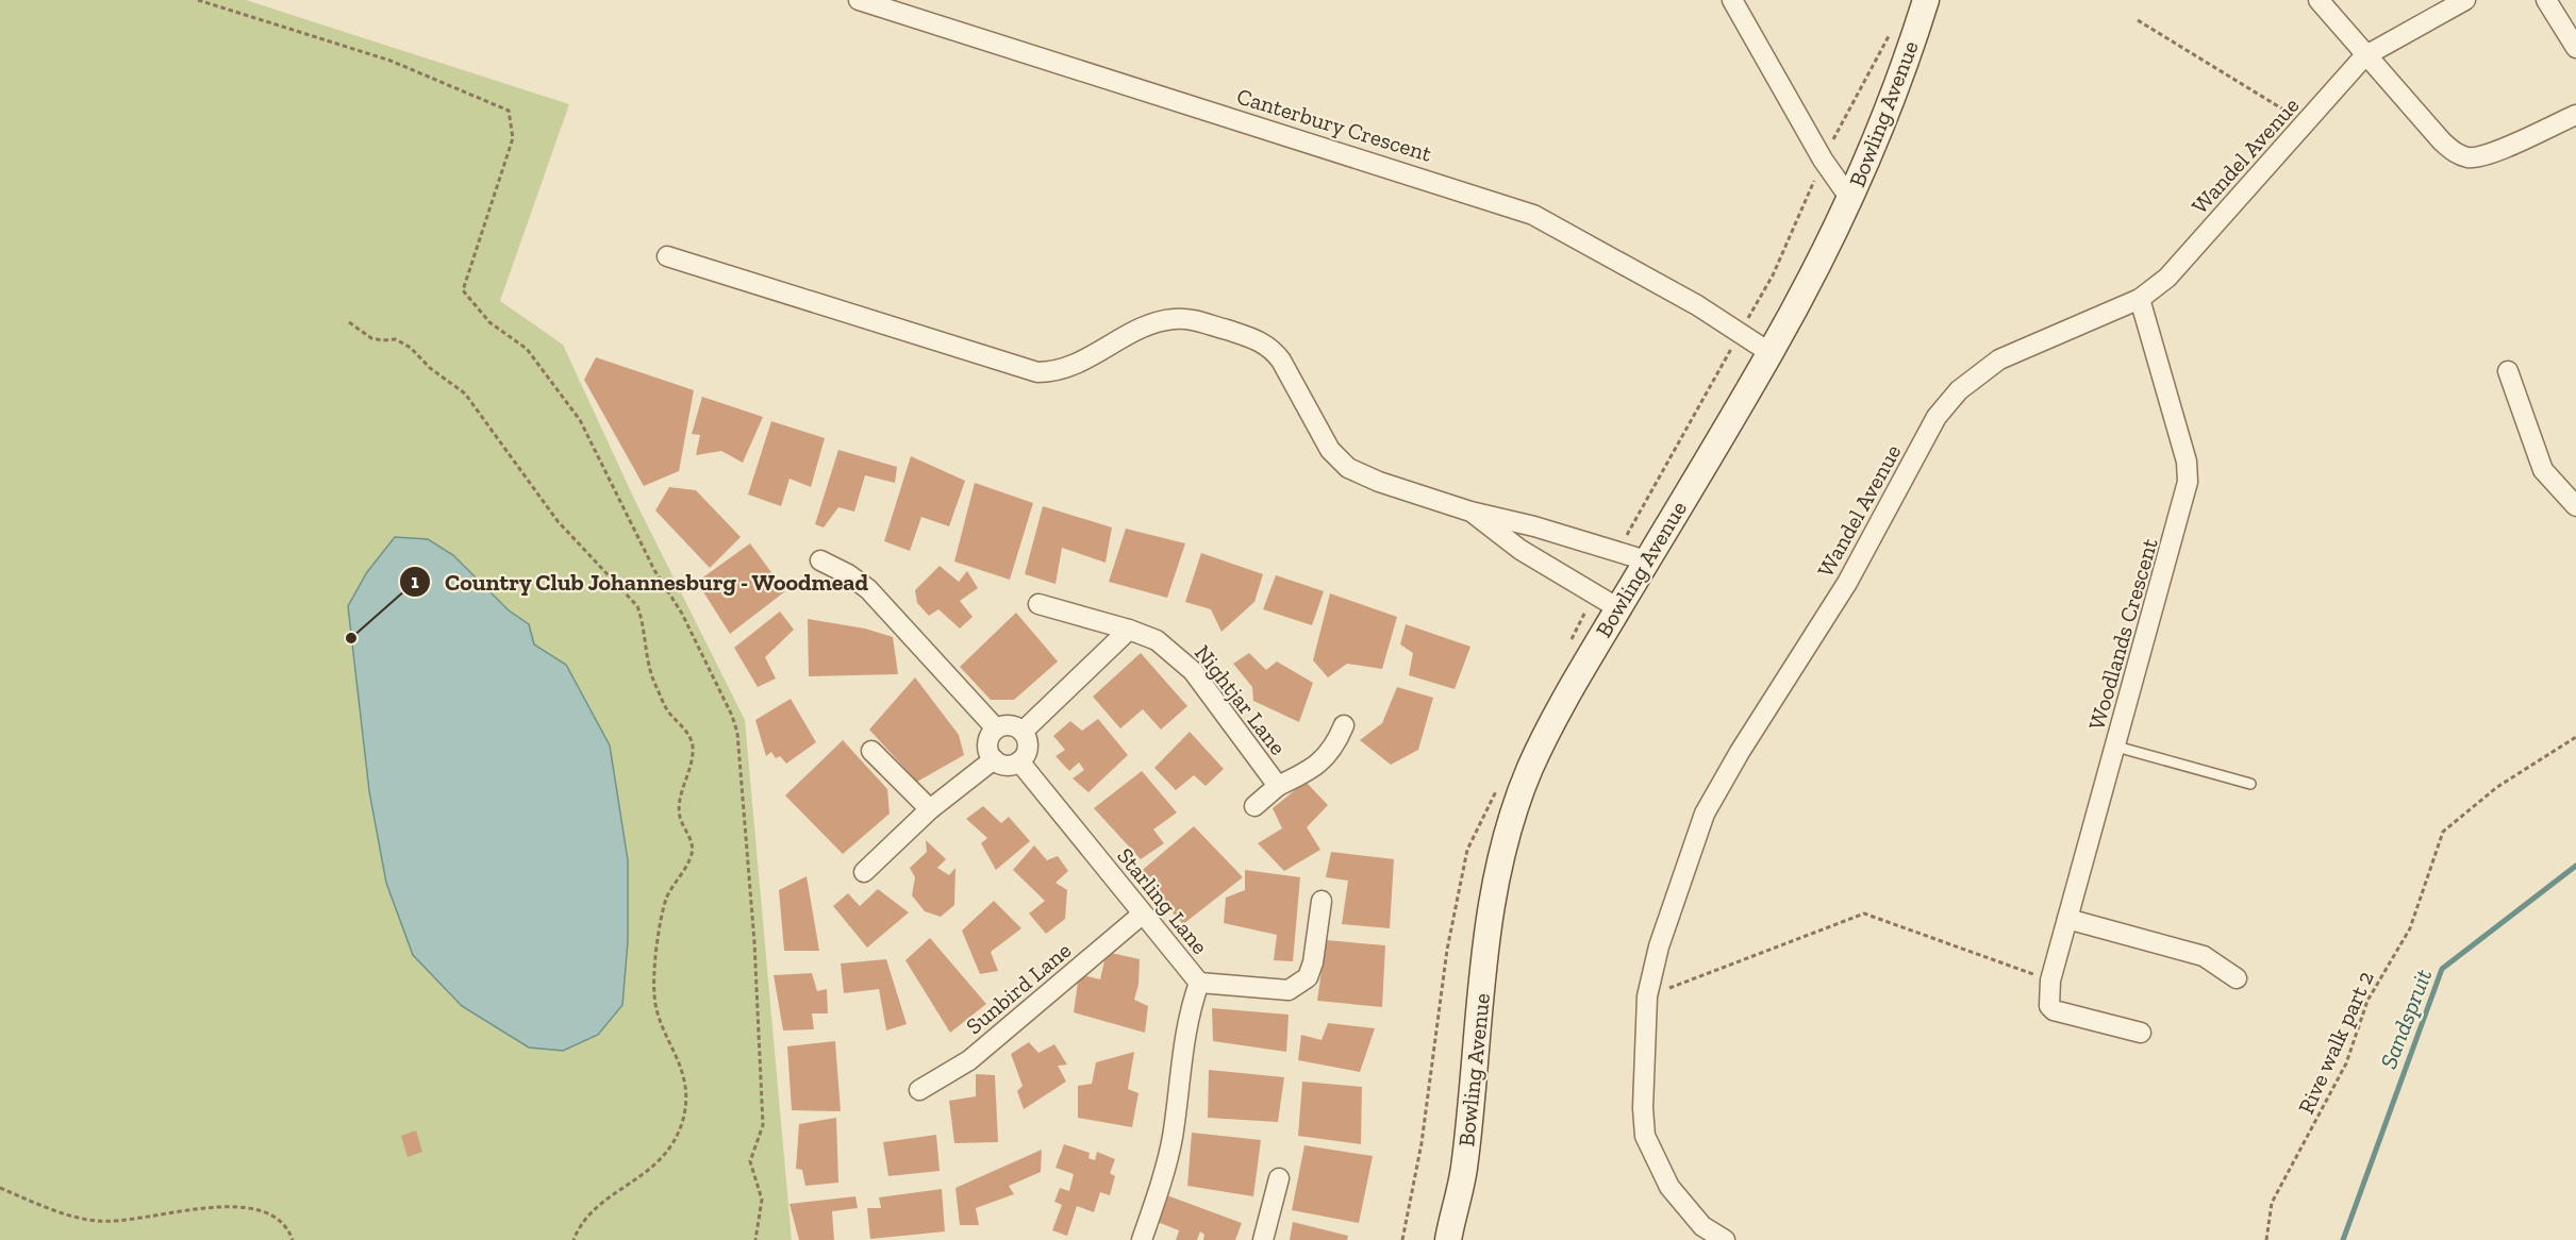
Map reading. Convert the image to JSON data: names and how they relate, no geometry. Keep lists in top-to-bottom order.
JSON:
{
  "streets": {
    "main road": ["Bowling Avenue"],
    "street": [
      "Canterbury Crescent",
      "Wandel Avenue",
      "Woodlands Crescent",
      "Nightjar Lane",
      "Starling Lane",
      "Sunbird Lane"
    ],
    "path": ["Rive walk part 2"]
  },
  "crossings": [
    ["Bowling Avenue", "Canterbury Crescent"],
    ["Wandel Avenue", "Woodlands Crescent"],
    ["Starling Lane", "Sunbird Lane"]
  ],
  "water": ["Sandspruit"],
  "places": ["Country Club Johannesburg - Woodmead"]
}
